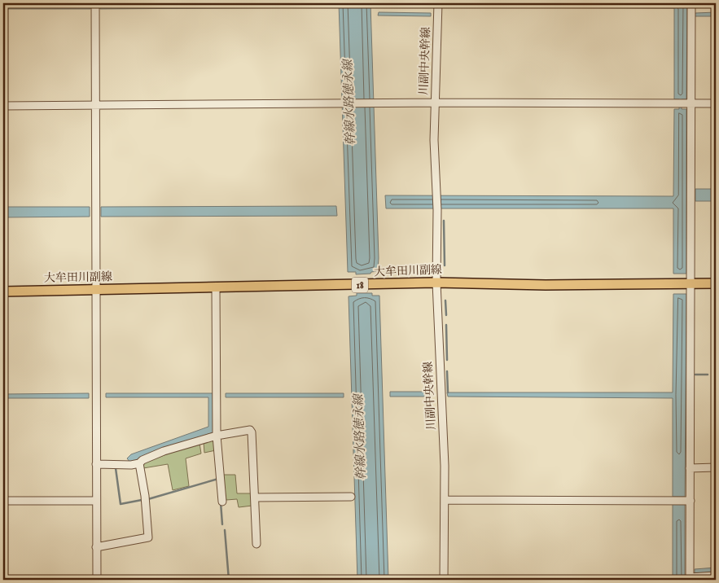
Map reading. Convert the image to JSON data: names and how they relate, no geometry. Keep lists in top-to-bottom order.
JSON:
{
  "streets": {
    "main road": ["大牟田川副線", "18"],
    "street": ["川副中央幹線"]
  },
  "crossings": [
    ["川副中央幹線", "大牟田川副線"]
  ],
  "water": ["幹線水路徳永線"]
}
